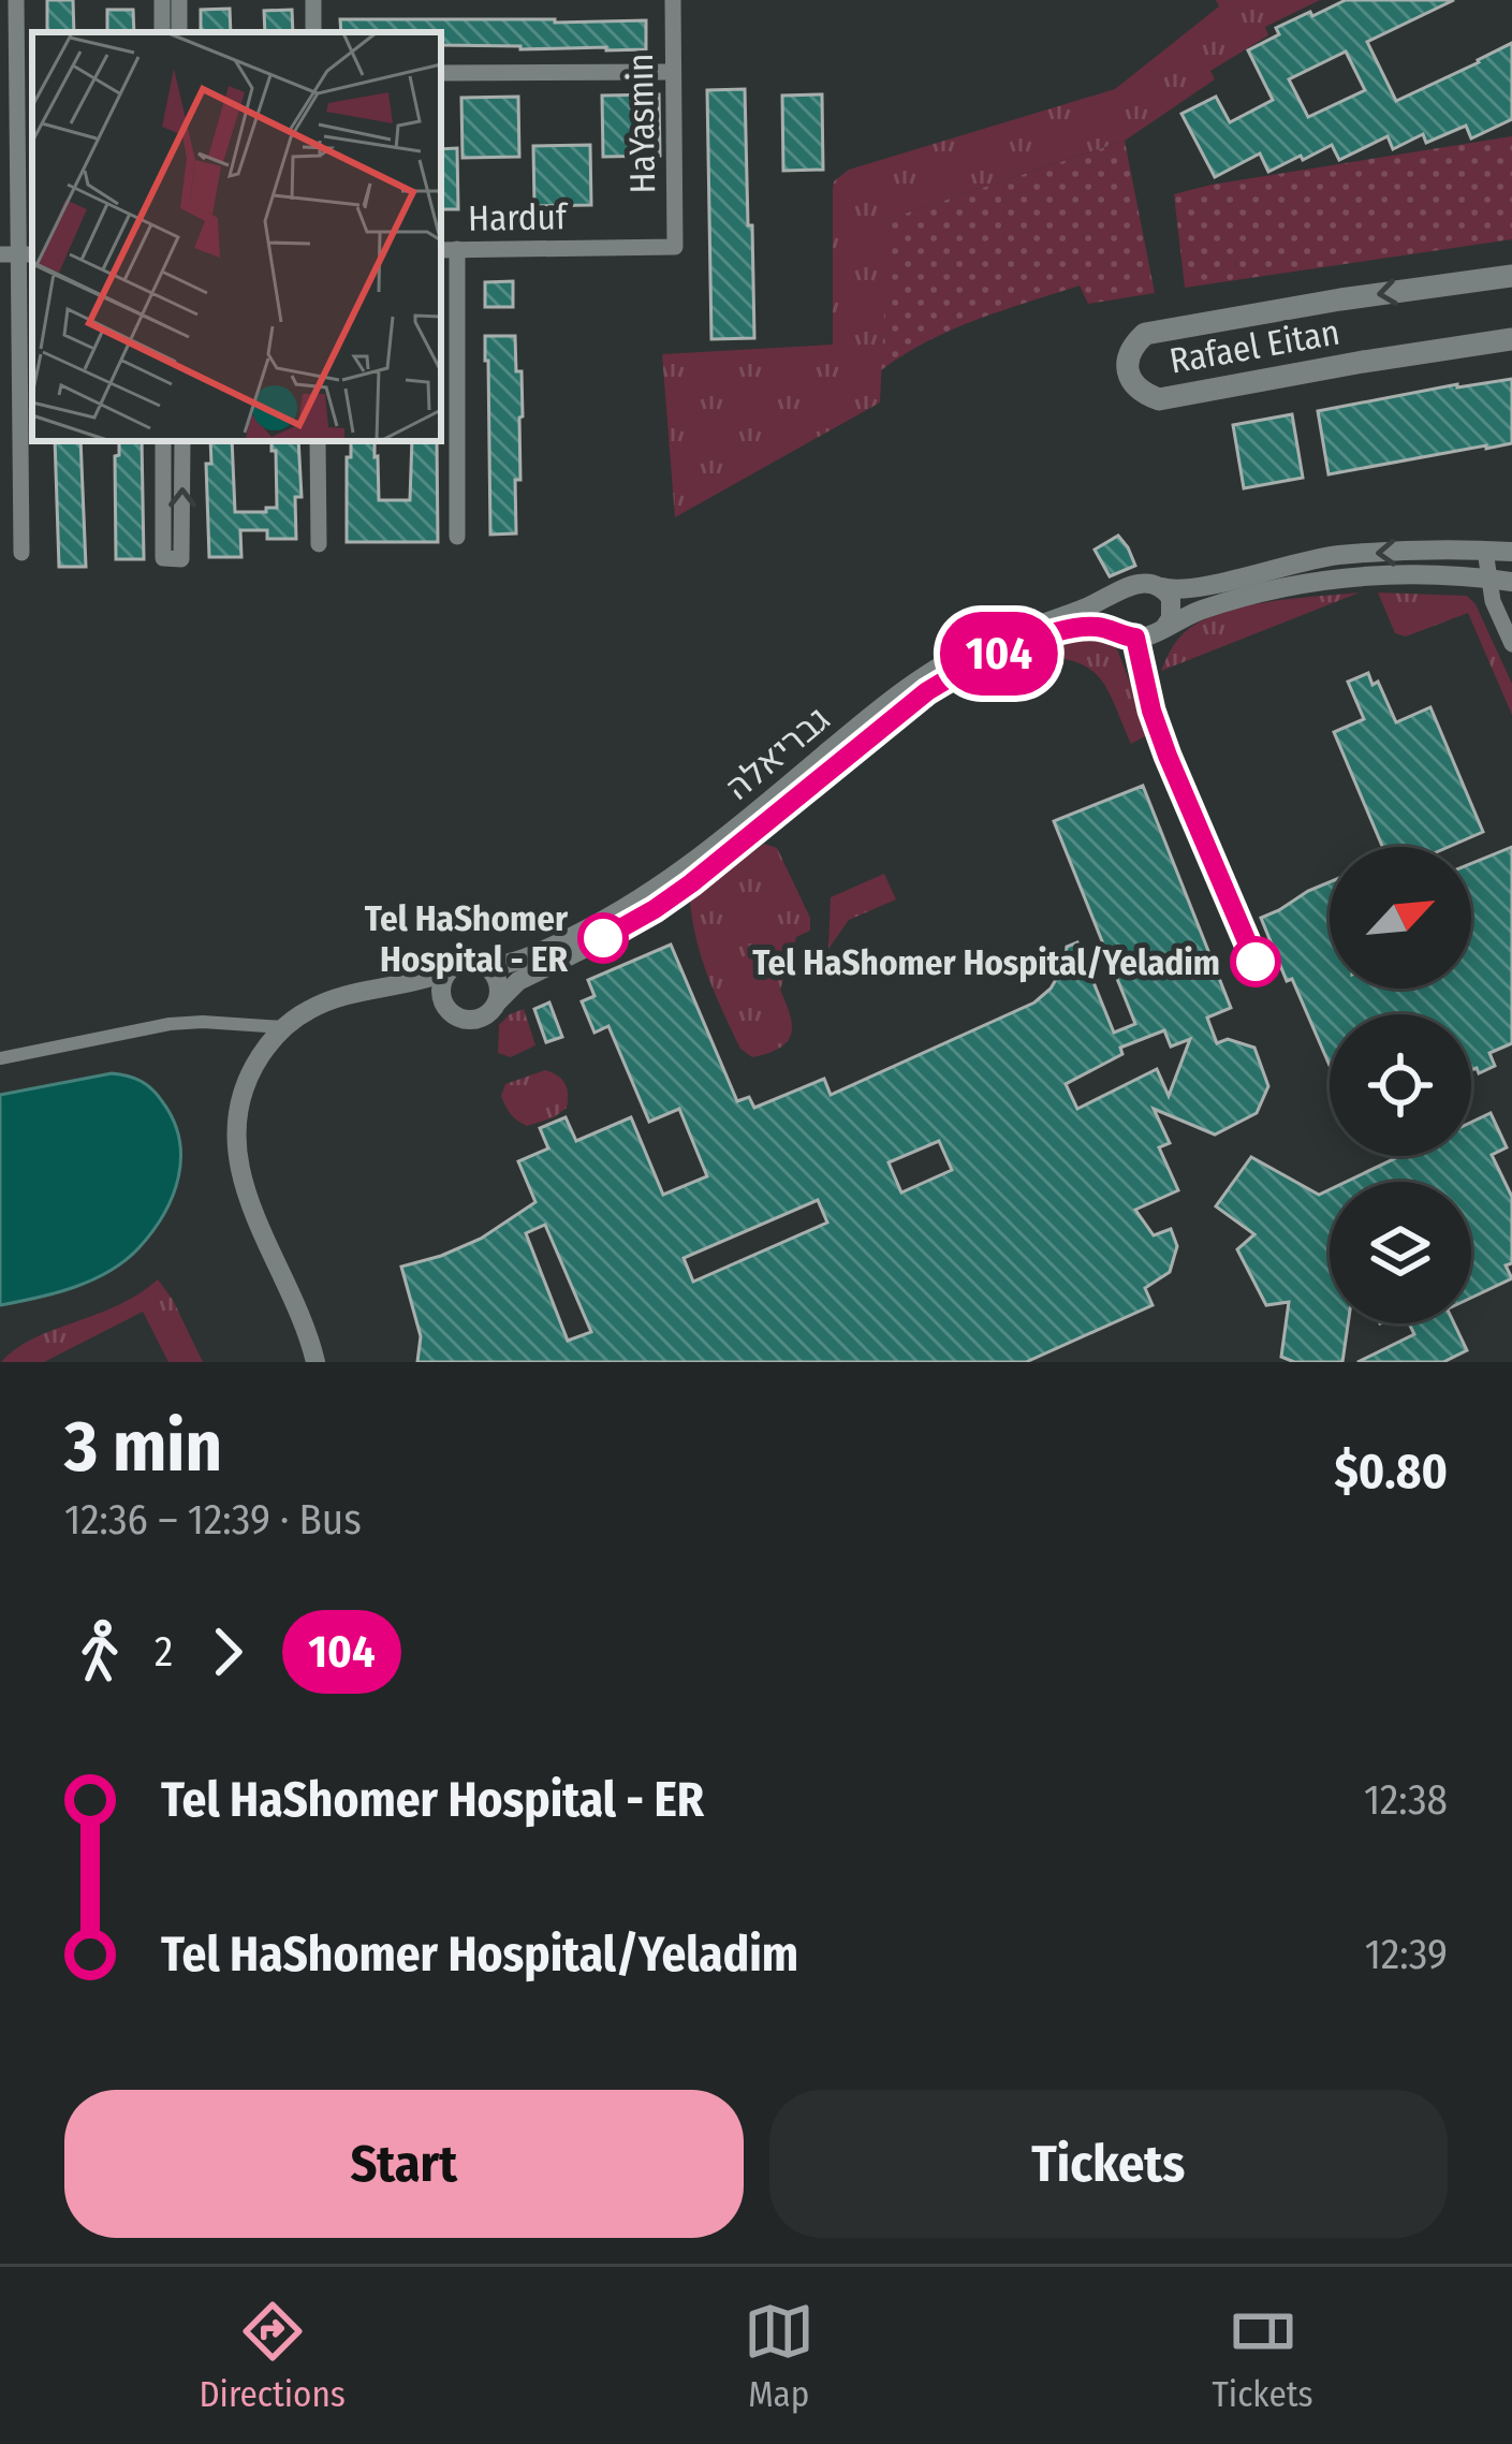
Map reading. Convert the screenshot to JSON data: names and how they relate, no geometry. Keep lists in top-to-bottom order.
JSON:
{
  "streets": {
    "main road": ["Rafael Eitan"],
    "street": ["HaYasmin", "Harduf", "גבריאלה"]
  },
  "crossings": [
    ["HaYasmin", "Harduf"]
  ],
  "places": ["Tel HaShomer Hospital - ER", "Tel HaShomer Hospital/Yeladim"],
  "lines": ["bus line 104"],
  "north": "top right",
  "page": {
    "on_map": "104",
    "heading": ["3 min", "12:36 – 12:39 · Bus", "$0.80"],
    "legs": ["2", "104"],
    "list": [
      {
        "name": "Tel HaShomer Hospital - ER",
        "value": "12:38"
      },
      {
        "name": "Tel HaShomer Hospital/Yeladim",
        "value": "12:39"
      }
    ],
    "buttons": ["Start", "Tickets"],
    "tabs": ["Directions", "Map", "Tickets"]
  }
}
